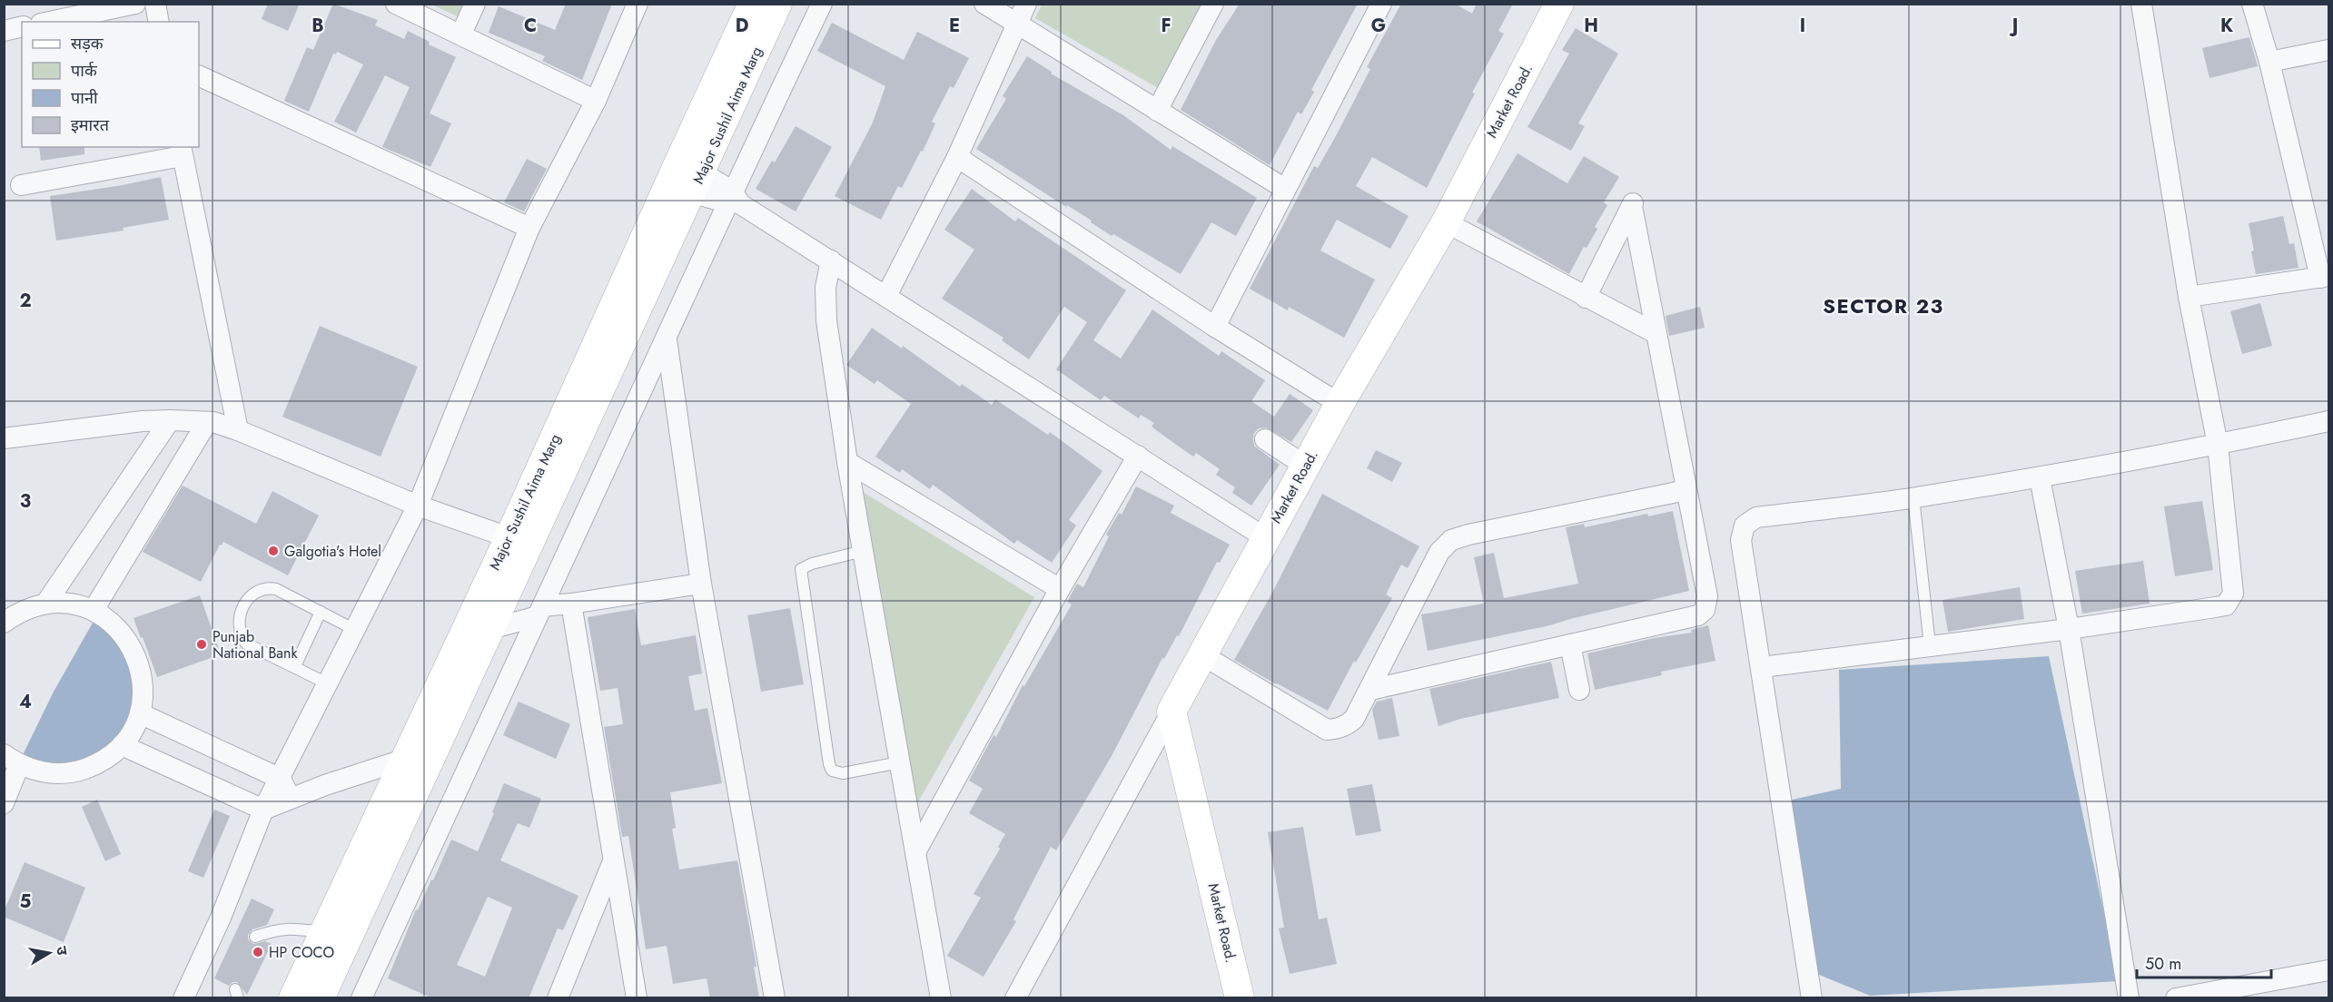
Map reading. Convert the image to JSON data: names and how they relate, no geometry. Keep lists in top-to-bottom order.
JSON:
{
  "streets": {
    "street": ["Market Road.", "Major Sushil Aima Marg"]
  },
  "districts": ["SECTOR 23"],
  "places": ["Galgotia's Hotel", "Punjab National Bank", "HP COCO"],
  "legend": [
    "सड़क",
    "पार्क",
    "पानी",
    "इमारत"
  ],
  "scale_bar": "50 m",
  "north": "right",
  "grid": {
    "columns": [
      "B",
      "C",
      "D",
      "E",
      "F",
      "G",
      "H",
      "I",
      "J",
      "K"
    ],
    "rows": [
      "2",
      "3",
      "4",
      "5"
    ]
  }
}
